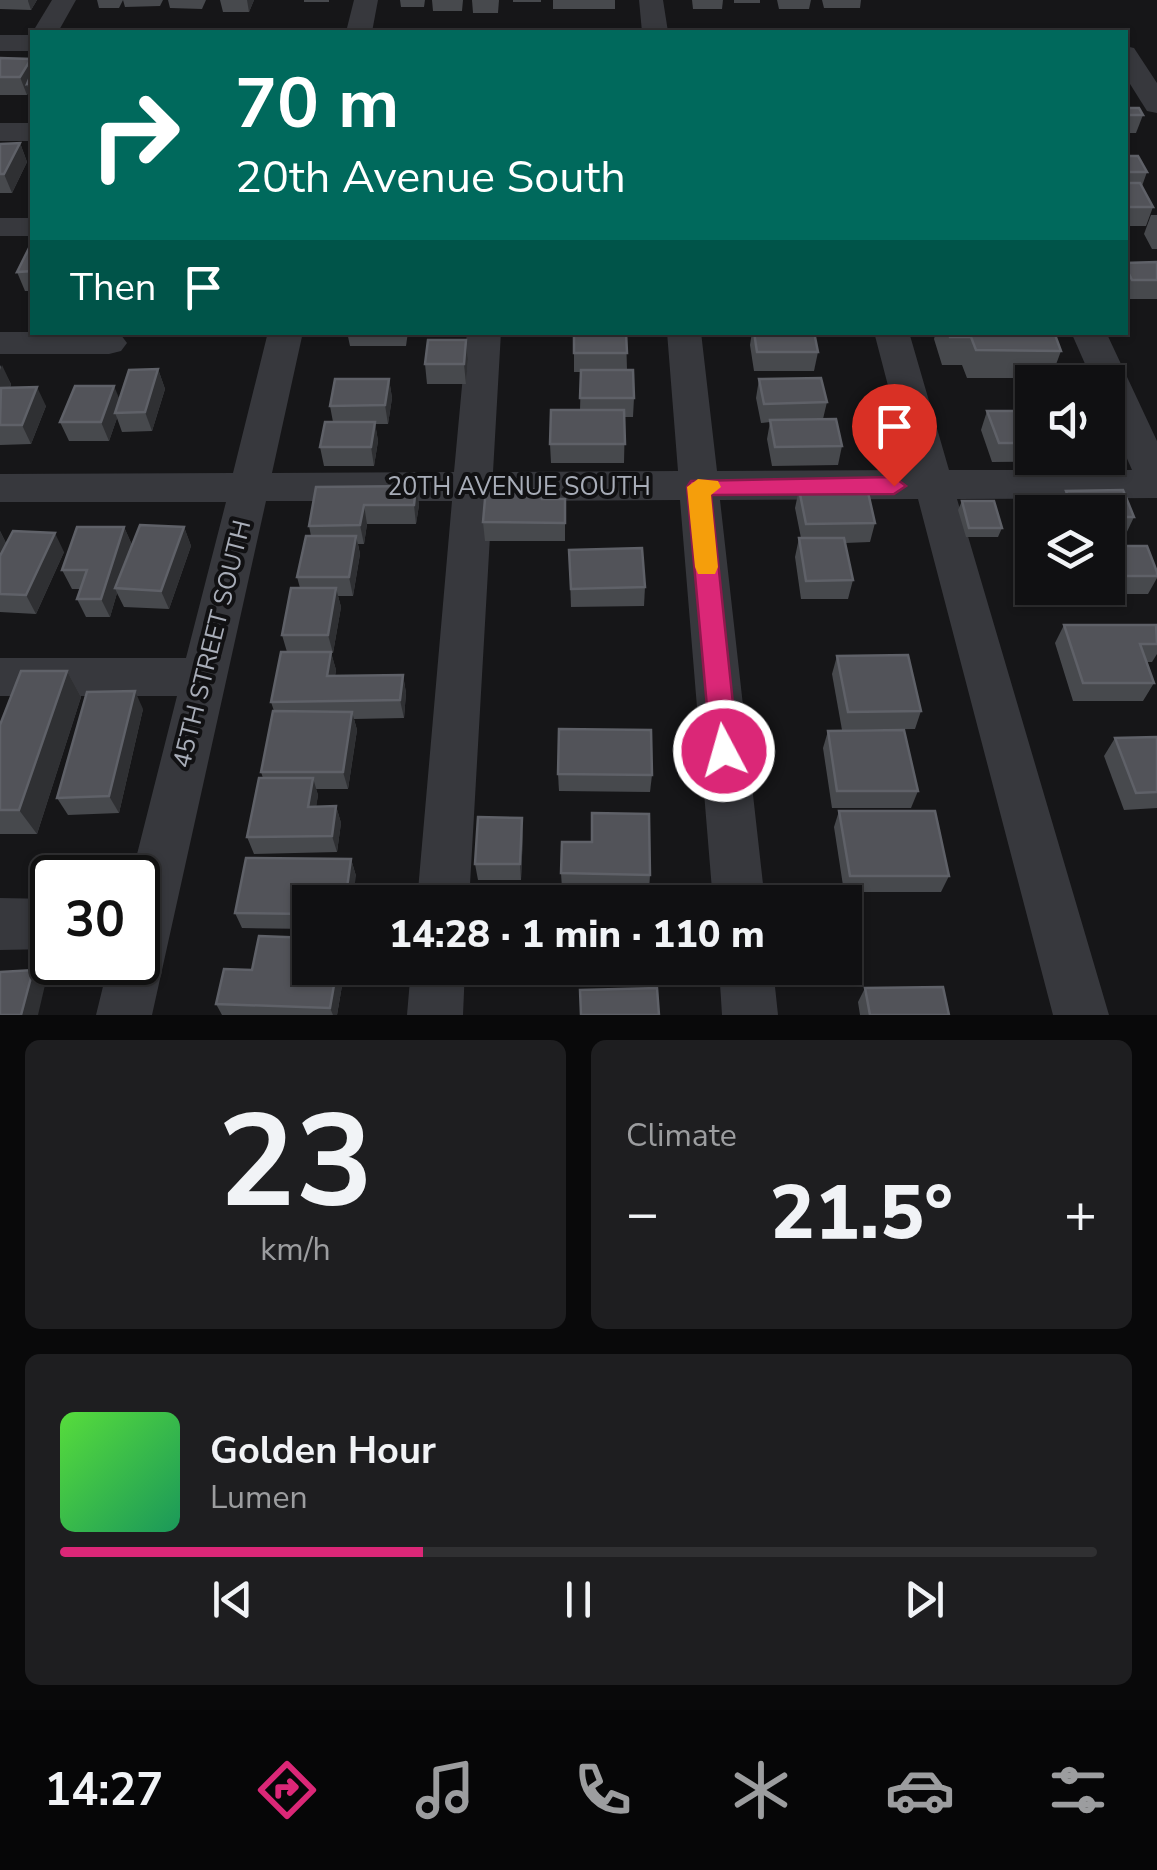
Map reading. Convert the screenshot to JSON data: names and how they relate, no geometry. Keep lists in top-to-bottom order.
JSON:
{
  "streets": {
    "street": ["20TH AVENUE SOUTH", "45TH STREET SOUTH"]
  },
  "crossings": [
    ["20TH AVENUE SOUTH", "45TH STREET SOUTH"]
  ],
  "page": {
    "turn": ["70 m", "20th Avenue South"],
    "then": "Then",
    "limit": "30",
    "trip": "14:28 · 1 min · 110 m",
    "tile": [
      ["23", "km/h"],
      "Climate"
    ],
    "heat": ["−", "21.5°", "+"],
    "song": ["Golden Hour", "Lumen"],
    "tabs": "14:27"
  }
}
